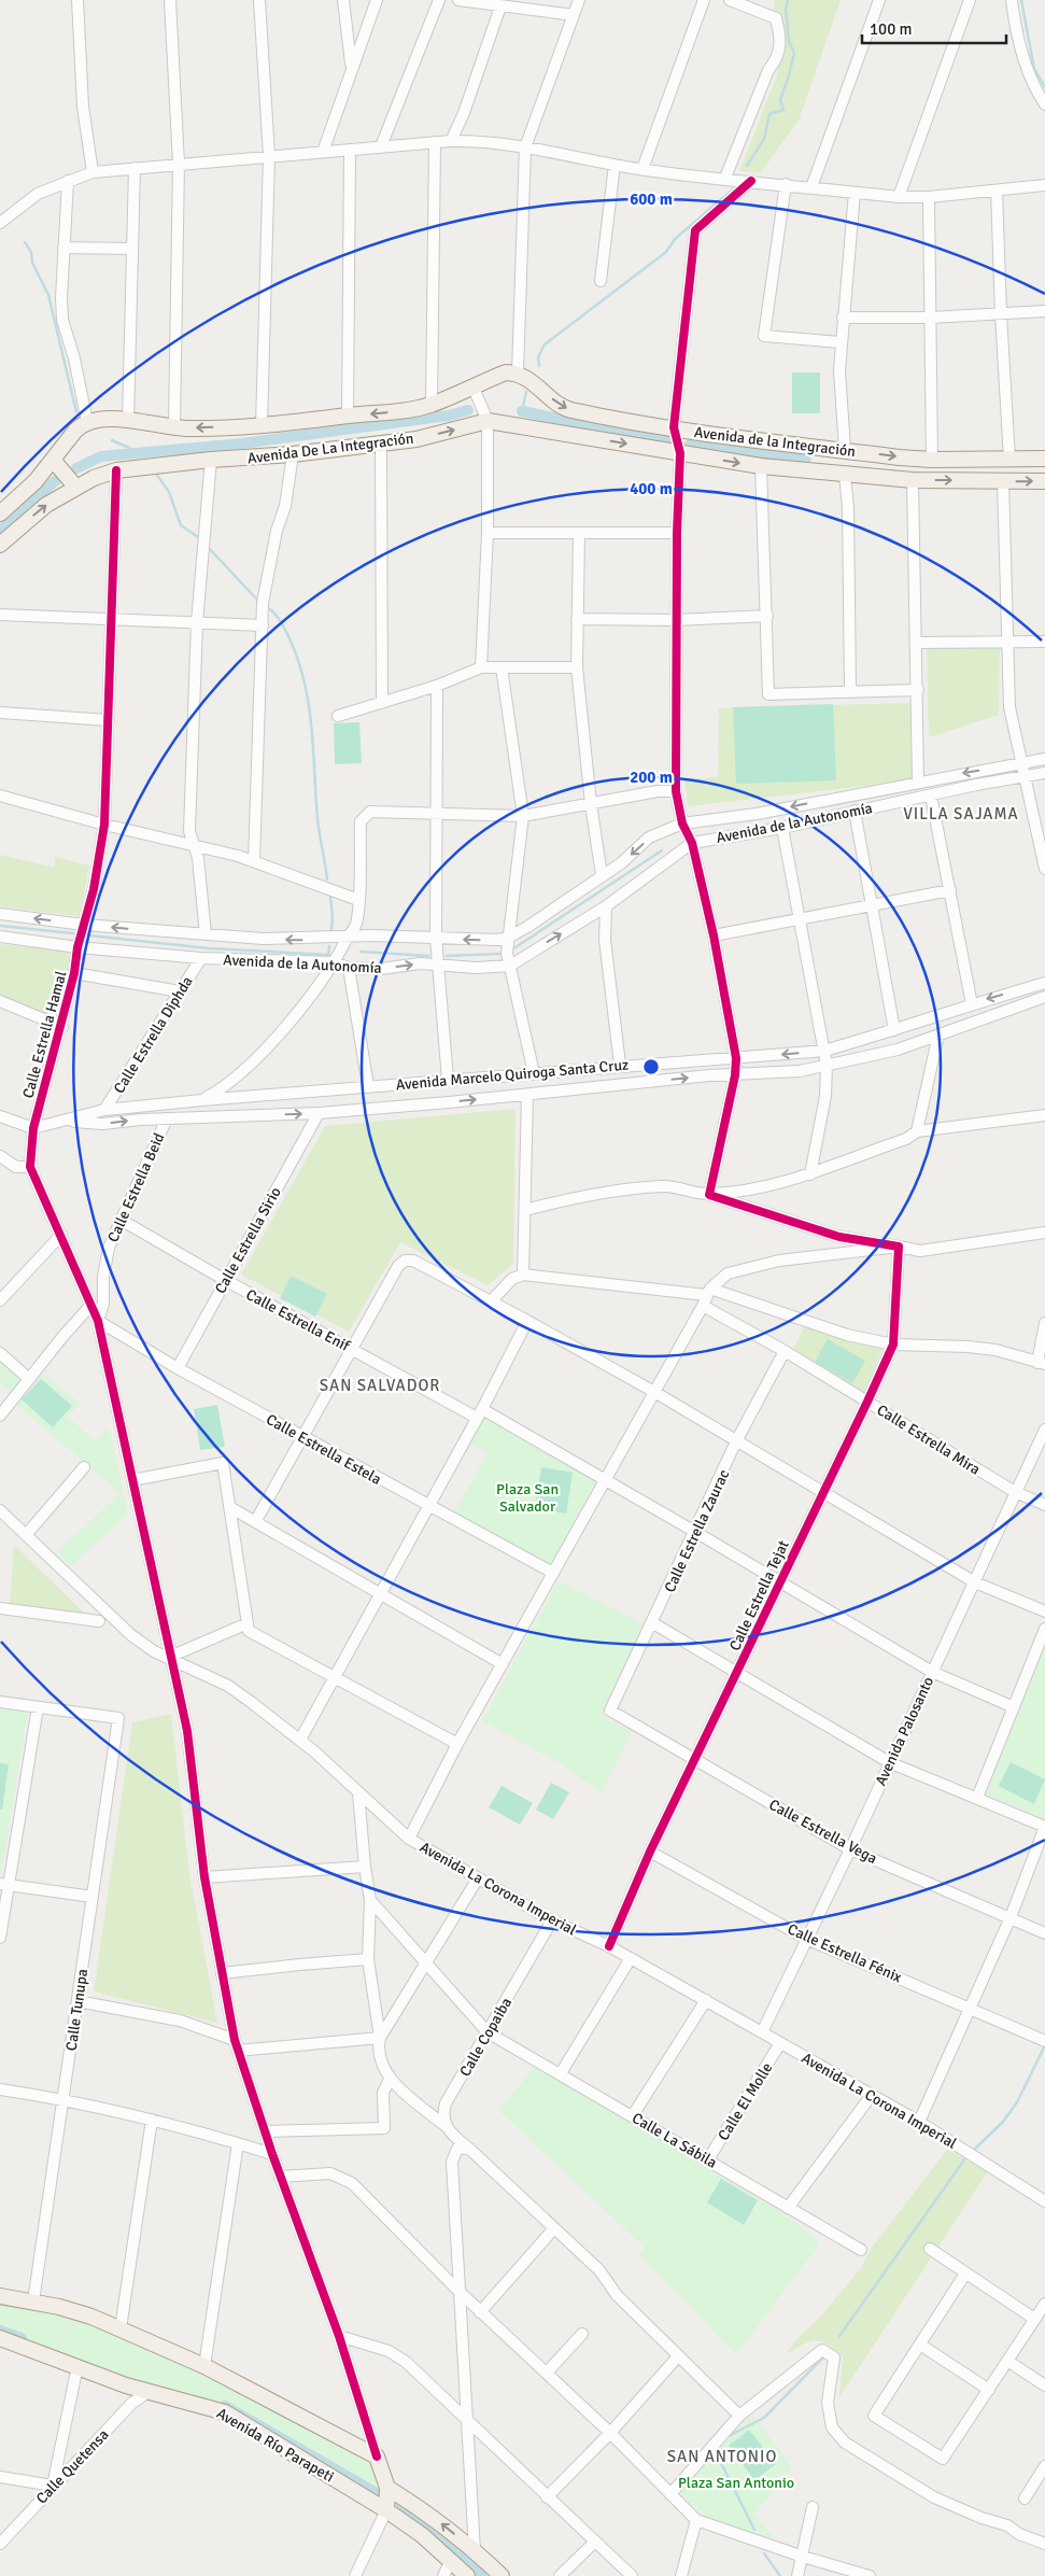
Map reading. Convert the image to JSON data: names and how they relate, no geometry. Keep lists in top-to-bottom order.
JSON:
{
  "streets": {
    "main road": ["Avenida de la Integración", "Avenida De La Integración", "Avenida Río Parapeti"],
    "street": [
      "Avenida de la Autonomía",
      "Calle Estrella Hamal",
      "Calle Estrella Diphda",
      "Avenida Marcelo Quiroga Santa Cruz",
      "Calle Estrella Beid",
      "Calle Estrella Sirio",
      "Calle Estrella Enif",
      "Calle Estrella Mira",
      "Calle Estrella Estela",
      "Calle Estrella Zaurac",
      "Calle Estrella Tejat",
      "Avenida Palosanto",
      "Calle Estrella Vega",
      "Avenida La Corona Imperial",
      "Calle Estrella Fénix",
      "Calle Tunupa",
      "Calle Copaiba",
      "Calle El Molle",
      "Calle La Sábila",
      "Calle Quetensa"
    ]
  },
  "crossings": [
    ["Avenida de la Integración", "Avenida De La Integración"],
    ["Avenida De La Integración", "Calle Estrella Hamal"],
    ["Avenida de la Autonomía", "Calle Estrella Hamal"],
    ["Avenida de la Autonomía", "Calle Estrella Diphda"],
    ["Calle Estrella Hamal", "Avenida Marcelo Quiroga Santa Cruz"],
    ["Calle Estrella Diphda", "Avenida Marcelo Quiroga Santa Cruz"],
    ["Avenida Marcelo Quiroga Santa Cruz", "Calle Estrella Beid"],
    ["Avenida Marcelo Quiroga Santa Cruz", "Calle Estrella Sirio"],
    ["Calle Estrella Beid", "Calle Estrella Enif"],
    ["Calle Estrella Beid", "Calle Estrella Estela"],
    ["Calle Estrella Sirio", "Calle Estrella Enif"],
    ["Calle Estrella Sirio", "Calle Estrella Estela"],
    ["Calle Estrella Enif", "Calle Estrella Zaurac"],
    ["Calle Estrella Enif", "Calle Estrella Tejat"],
    ["Calle Estrella Enif", "Avenida Palosanto"],
    ["Calle Estrella Mira", "Calle Estrella Zaurac"],
    ["Calle Estrella Mira", "Calle Estrella Tejat"],
    ["Calle Estrella Mira", "Avenida Palosanto"],
    ["Calle Estrella Zaurac", "Calle Estrella Vega"],
    ["Calle Estrella Tejat", "Calle Estrella Vega"],
    ["Calle Estrella Tejat", "Avenida La Corona Imperial"],
    ["Calle Estrella Tejat", "Calle Estrella Fénix"],
    ["Avenida Palosanto", "Calle Estrella Vega"],
    ["Avenida Palosanto", "Avenida La Corona Imperial"],
    ["Avenida Palosanto", "Calle Estrella Fénix"],
    ["Avenida La Corona Imperial", "Calle Copaiba"],
    ["Avenida La Corona Imperial", "Calle El Molle"],
    ["Calle Copaiba", "Calle La Sábila"],
    ["Calle El Molle", "Calle La Sábila"],
    ["Avenida Río Parapeti", "Calle Quetensa"]
  ],
  "districts": ["VILLA SAJAMA", "SAN SALVADOR", "SAN ANTONIO"],
  "parks": ["Plaza San Salvador", "Plaza San Antonio"],
  "scale_bar": "100 m",
  "rings": ["600 m", "400 m", "200 m"]
}
